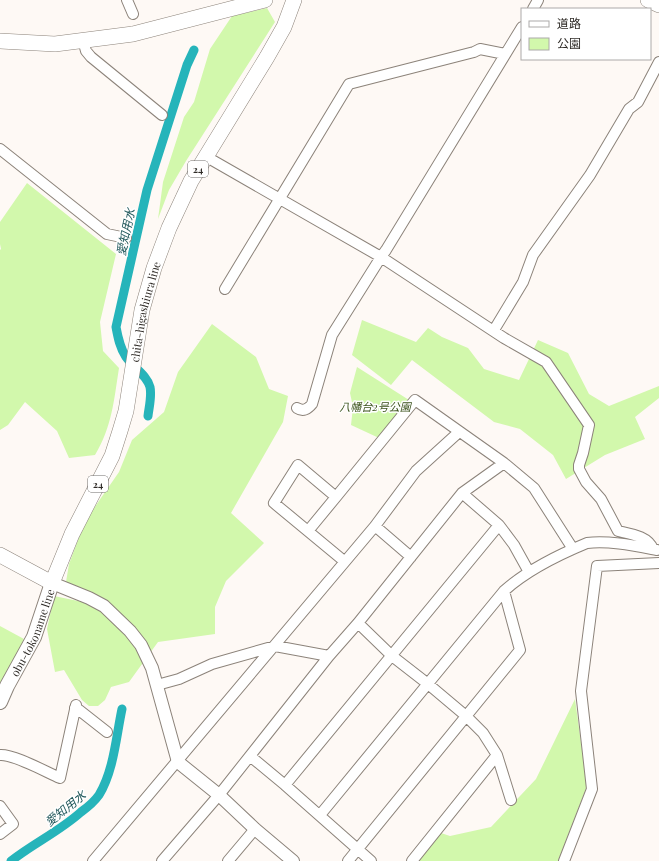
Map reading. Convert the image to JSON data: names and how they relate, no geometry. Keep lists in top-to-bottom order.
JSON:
{
  "streets": {
    "main road": ["24", "chita-higashiura line", "obu-tokoname line"]
  },
  "crossings": [
    ["chita-higashiura line", "obu-tokoname line"]
  ],
  "water": ["愛知用水"],
  "parks": ["八幡台2号公園"],
  "legend": ["道路", "公園"]
}
